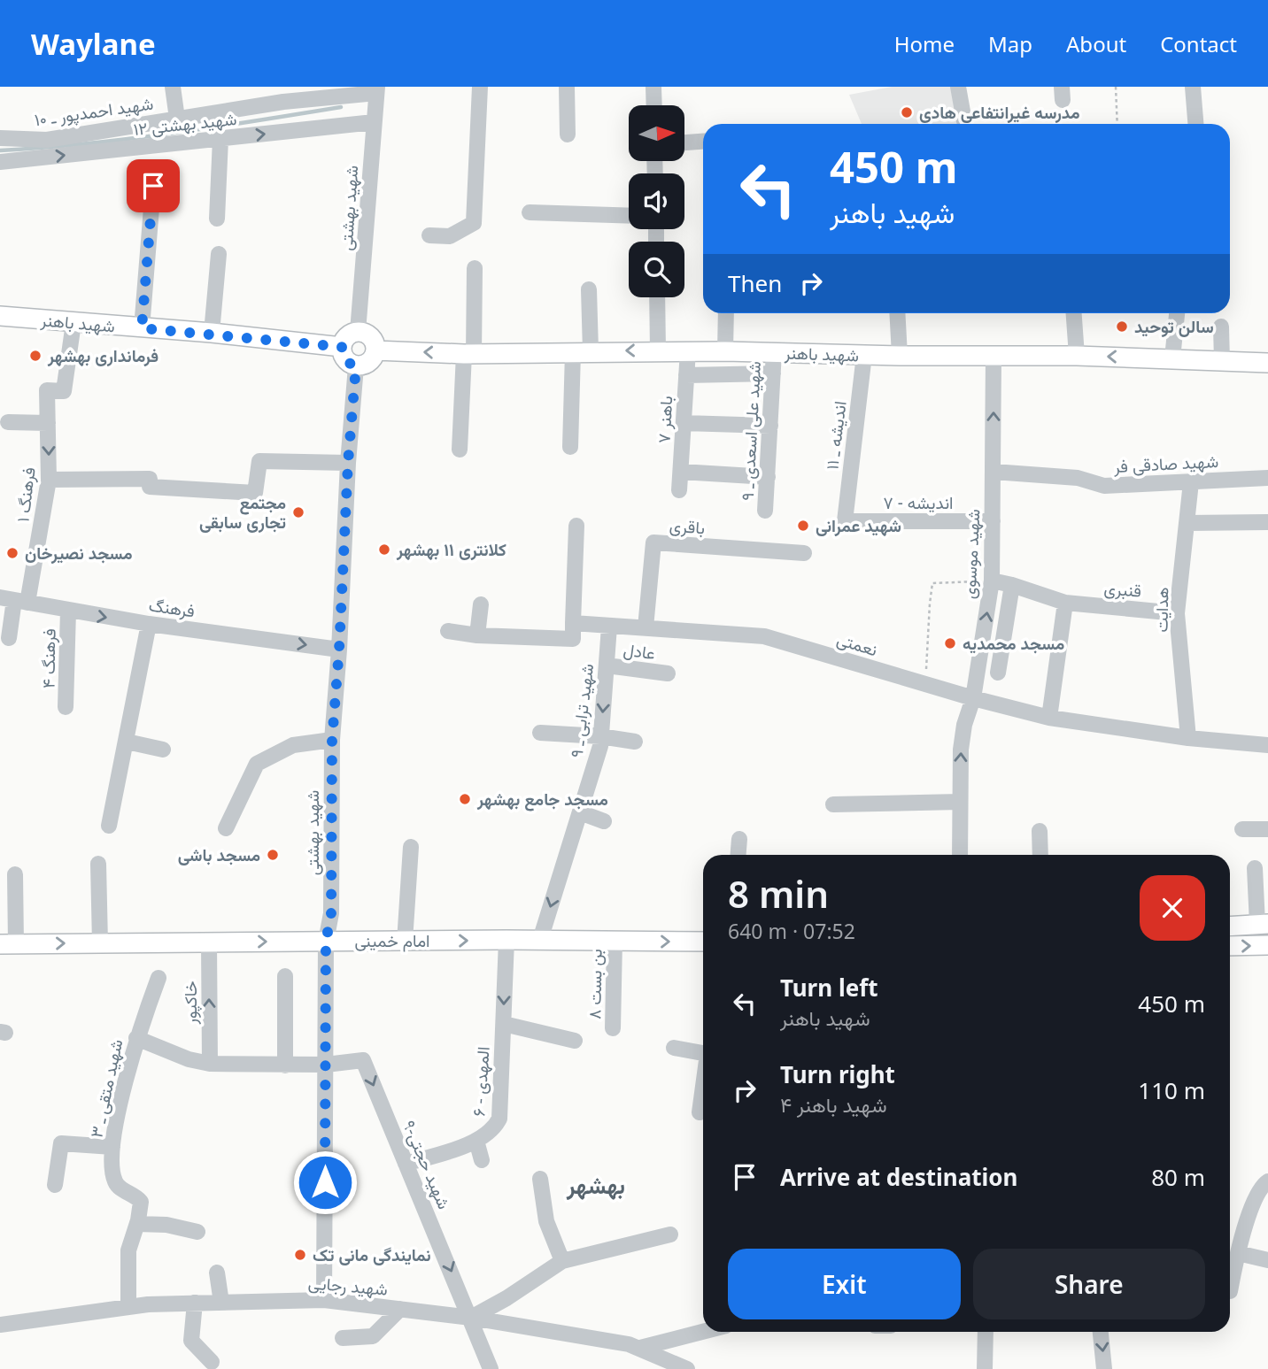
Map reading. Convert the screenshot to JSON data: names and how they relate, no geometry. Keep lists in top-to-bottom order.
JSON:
{
  "streets": {
    "main road": ["شهید باهنر", "امام خمینی"],
    "street": [
      "شهید احمدپور ـ ۱۰",
      "شهید بهشتی ۱۲",
      "شهید بهشتی",
      "باهنر ۷",
      "شهید علی اسعدی ـ ۹",
      "اندیشه ـ ۱۱",
      "شهید صادقی فر",
      "فرهنگ ۱",
      "اندیشه - ۷",
      "باقری",
      "شهید موسوی",
      "قنبری",
      "فرهنگ",
      "هدایت",
      "نعمتی",
      "عادل",
      "فرهنگ ۴",
      "شهید ترابی ـ ۹",
      "بن بست ۸",
      "خاکپور",
      "المهدی - ۶",
      "شهید متقی ـ ۳",
      "شهید حجتی-۹",
      "شهید رجایی"
    ]
  },
  "crossings": [
    ["شهید احمدپور ـ ۱۰", "شهید بهشتی"],
    ["شهید بهشتی ۱۲", "شهید بهشتی"],
    ["شهید بهشتی", "شهید باهنر"],
    ["شهید بهشتی", "فرهنگ"],
    ["شهید بهشتی", "امام خمینی"],
    ["شهید بهشتی", "شهید حجتی-۹"],
    ["شهید بهشتی", "شهید رجایی"],
    ["شهید باهنر", "باهنر ۷"],
    ["شهید باهنر", "شهید علی اسعدی ـ ۹"],
    ["شهید باهنر", "اندیشه ـ ۱۱"],
    ["شهید باهنر", "فرهنگ ۱"],
    ["شهید باهنر", "شهید موسوی"],
    ["اندیشه ـ ۱۱", "اندیشه - ۷"],
    ["شهید صادقی فر", "شهید موسوی"],
    ["شهید صادقی فر", "هدایت"],
    ["فرهنگ ۱", "فرهنگ"],
    ["اندیشه - ۷", "شهید موسوی"],
    ["باقری", "نعمتی"],
    ["شهید موسوی", "قنبری"],
    ["شهید موسوی", "نعمتی"],
    ["قنبری", "هدایت"],
    ["فرهنگ", "فرهنگ ۴"],
    ["هدایت", "نعمتی"],
    ["نعمتی", "شهید ترابی ـ ۹"],
    ["عادل", "شهید ترابی ـ ۹"],
    ["شهید ترابی ـ ۹", "امام خمینی"],
    ["امام خمینی", "بن بست ۸"],
    ["امام خمینی", "خاکپور"],
    ["امام خمینی", "المهدی - ۶"],
    ["المهدی - ۶", "شهید حجتی-۹"],
    ["شهید متقی ـ ۳", "شهید رجایی"],
    ["شهید حجتی-۹", "شهید رجایی"]
  ],
  "one_way": [
    "شهید بهشتی ۱۲",
    "فرهنگ",
    "شهید ترابی ـ ۹",
    "امام خمینی"
  ],
  "districts": ["بهشهر"],
  "places": [
    "مدرسه غیرانتفاعی هادی",
    "سالن توحید",
    "فرمانداری بهشهر",
    "مجتمع تجاری سابقی",
    "شهید عمرانی",
    "کلانتری ۱۱ بهشهر",
    "مسجد نصیرخان",
    "مسجد محمدیه",
    "مسجد جامع بهشهر",
    "مسجد باشی",
    "نمایندگی مانی تک"
  ],
  "north": "right",
  "page": {
    "header": "Waylane",
    "nav": [
      "Home",
      "Map",
      "About",
      "Contact"
    ],
    "turn": ["450 m", "شهید باهنر"],
    "then": "Then",
    "heading": ["8 min", "640 m · 07:52"],
    "list": [
      {
        "name": "Turn left",
        "note": "شهید باهنر",
        "value": "450 m"
      },
      {
        "name": "Turn right",
        "note": "شهید باهنر ۴",
        "value": "110 m"
      },
      {
        "name": "Arrive at destination",
        "value": "80 m"
      }
    ],
    "buttons": ["Exit", "Share"]
  }
}
